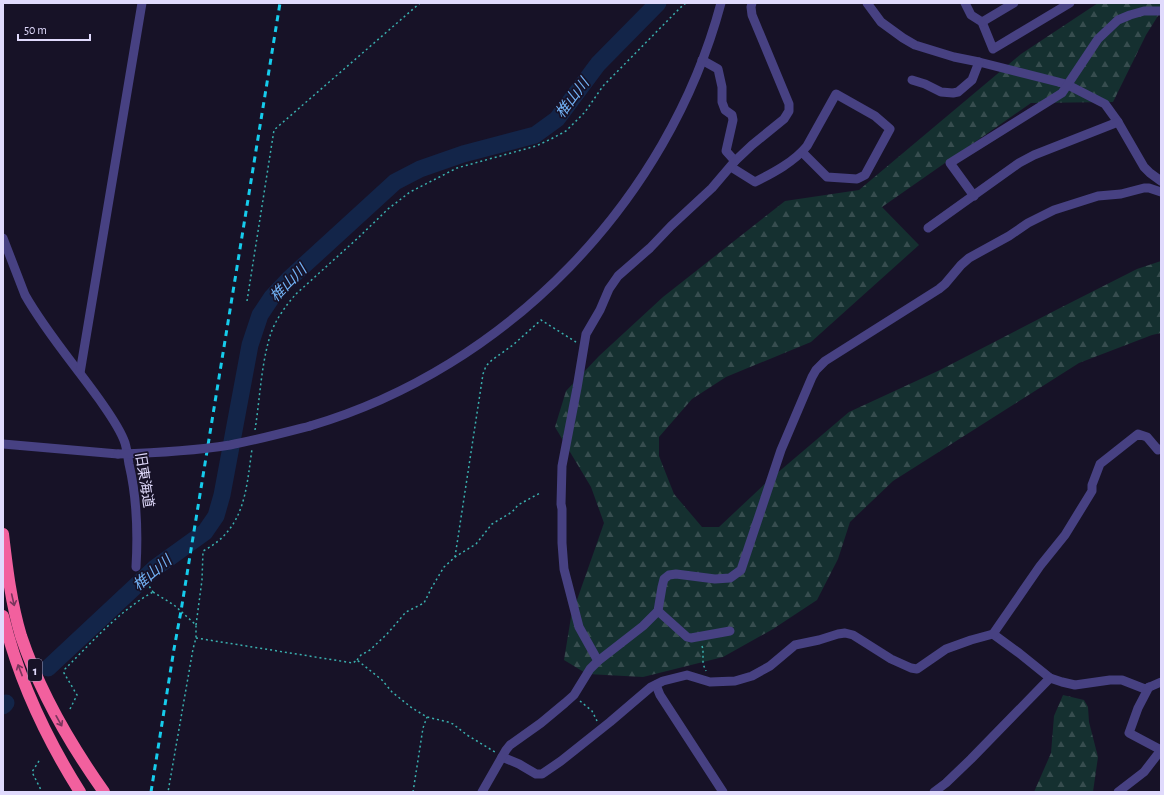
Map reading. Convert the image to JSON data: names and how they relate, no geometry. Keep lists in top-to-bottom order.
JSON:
{
  "streets": {
    "highway": ["1"],
    "street": ["旧東海道"]
  },
  "water": ["椎山川"],
  "scale_bar": "50 m"
}
